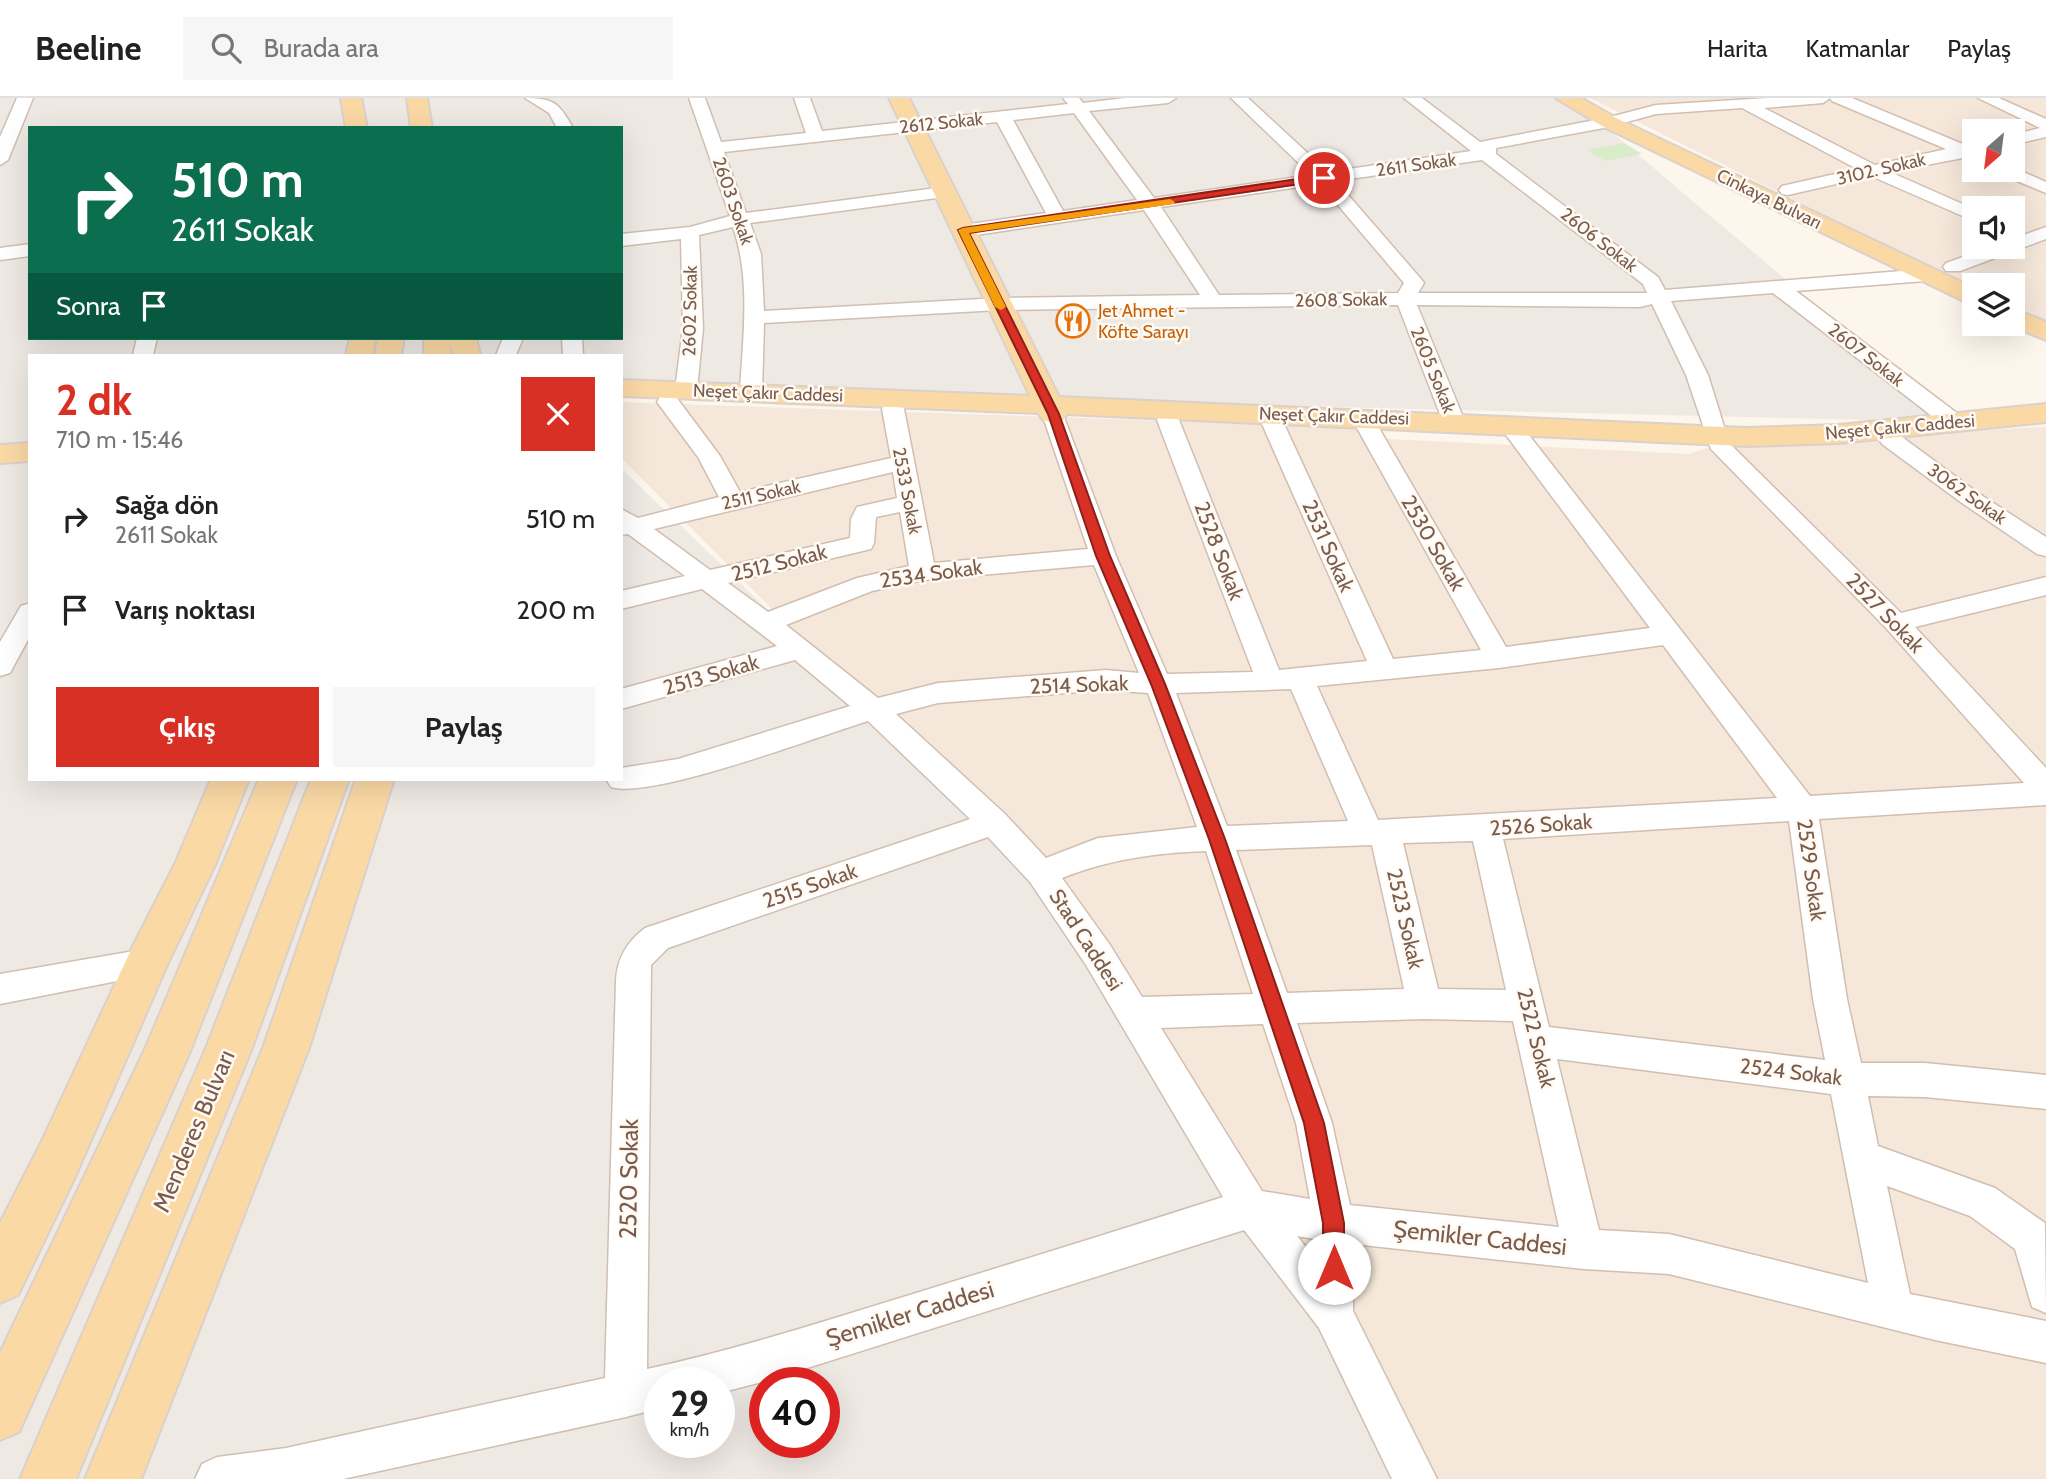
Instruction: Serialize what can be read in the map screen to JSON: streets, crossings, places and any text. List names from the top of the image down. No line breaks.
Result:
{"streets":{"main road":["Cinkaya Bulvarı","Neşet Çakır Caddesi","Menderes Bulvarı"],"street":["2612 Sokak","2611 Sokak","3102. Sokak","2603 Sokak","2606 Sokak","2608 Sokak","2602 Sokak","2607 Sokak","2605 Sokak","2533 Sokak","3062 Sokak","2511 Sokak","2530 Sokak","2531 Sokak","2528 Sokak","2512 Sokak","2534 Sokak","2527 Sokak","2513 Sokak","2514 Sokak","2526 Sokak","2529 Sokak","2515 Sokak","2523 Sokak","Stad Caddesi","2522 Sokak","2524 Sokak","2520 Sokak","Şemikler Caddesi"]},"crossings":[["2612 Sokak","2603 Sokak"],["2611 Sokak","Cinkaya Bulvarı"],["2611 Sokak","2606 Sokak"],["2611 Sokak","2605 Sokak"],["3102. Sokak","Cinkaya Bulvarı"],["Cinkaya Bulvarı","2608 Sokak"],["2603 Sokak","2608 Sokak"],["2603 Sokak","Neşet Çakır Caddesi"],["2606 Sokak","2608 Sokak"],["2606 Sokak","Neşet Çakır Caddesi"],["2606 Sokak","2527 Sokak"],["2608 Sokak","2607 Sokak"],["2608 Sokak","2605 Sokak"],["2602 Sokak","Neşet Çakır Caddesi"],["2607 Sokak","Neşet Çakır Caddesi"],["2605 Sokak","Neşet Çakır Caddesi"],["Neşet Çakır Caddesi","2533 Sokak"],["Neşet Çakır Caddesi","3062 Sokak"],["Neşet Çakır Caddesi","2530 Sokak"],["Neşet Çakır Caddesi","2531 Sokak"],["Neşet Çakır Caddesi","2528 Sokak"],["Neşet Çakır Caddesi","2527 Sokak"],["Neşet Çakır Caddesi","2529 Sokak"],["2533 Sokak","2511 Sokak"],["2533 Sokak","2512 Sokak"],["2533 Sokak","2534 Sokak"],["2511 Sokak","Stad Caddesi"],["2530 Sokak","2514 Sokak"],["2531 Sokak","2514 Sokak"],["2528 Sokak","2514 Sokak"],["2512 Sokak","Stad Caddesi"],["2534 Sokak","Stad Caddesi"],["2513 Sokak","Stad Caddesi"],["2514 Sokak","2529 Sokak"],["2514 Sokak","2523 Sokak"],["2514 Sokak","Stad Caddesi"],["2526 Sokak","2529 Sokak"],["2526 Sokak","2523 Sokak"],["2526 Sokak","Stad Caddesi"],["2526 Sokak","2522 Sokak"],["2529 Sokak","2524 Sokak"],["2529 Sokak","Şemikler Caddesi"],["2515 Sokak","Stad Caddesi"],["2515 Sokak","2520 Sokak"],["Stad Caddesi","Şemikler Caddesi"],["2522 Sokak","2524 Sokak"],["2522 Sokak","Şemikler Caddesi"]],"places":{"restaurant":["Jet Ahmet - Köfte Sarayı"]},"north":"bottom left","page":{"header":"Beeline","search":"Burada ara","nav":["Harita","Katmanlar","Paylaş"],"turn":["510 m","2611 Sokak"],"then":"Sonra","heading":["2 dk","710 m · 15:46"],"list":[{"name":"Sağa dön","note":"2611 Sokak","value":"510 m"},{"name":"Varış noktası","value":"200 m"}],"buttons":["Çıkış","Paylaş"],"speed":"29 km/h","limit":"40"}}
